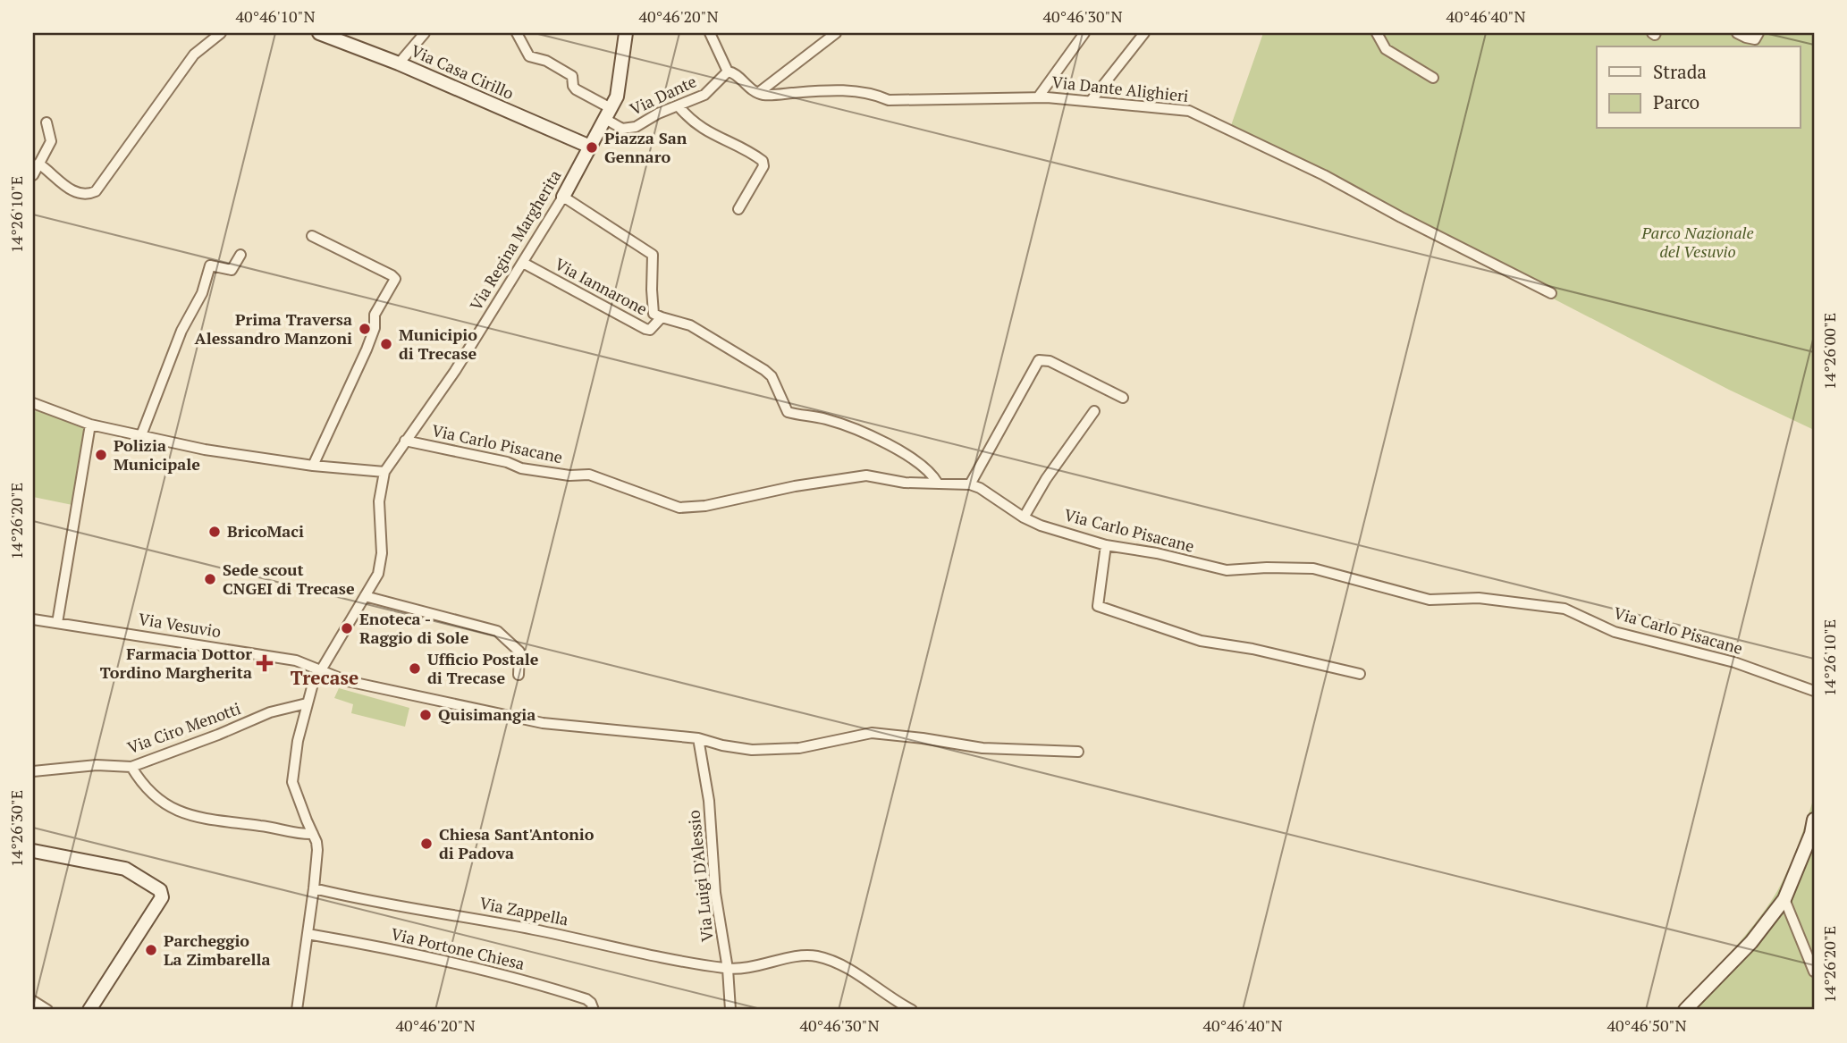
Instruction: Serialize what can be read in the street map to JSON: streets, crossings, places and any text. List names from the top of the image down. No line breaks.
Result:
{"streets":{"street":["Via Casa Cirillo","Via Dante Alighieri","Via Dante","Via Regina Margherita","Via Iannarone","Via Carlo Pisacane","Via Vesuvio","Via Ciro Menotti","Via Luigi D'Alessio","Via Zappella","Via Portone Chiesa"]},"crossings":[["Via Casa Cirillo","Via Regina Margherita"],["Via Dante","Via Regina Margherita"],["Via Regina Margherita","Via Iannarone"],["Via Regina Margherita","Via Carlo Pisacane"],["Via Regina Margherita","Via Vesuvio"],["Via Regina Margherita","Via Ciro Menotti"],["Via Regina Margherita","Via Zappella"],["Via Regina Margherita","Via Portone Chiesa"],["Via Iannarone","Via Carlo Pisacane"],["Via Vesuvio","Via Luigi D'Alessio"],["Via Luigi D'Alessio","Via Zappella"]],"districts":["Trecase"],"parks":["Parco Nazionale del Vesuvio"],"places":{"other":["Piazza San Gennaro","Prima Traversa Alessandro Manzoni","Municipio di Trecase","Polizia Municipale","BricoMaci","Sede scout CNGEI di Trecase","Enoteca - Raggio di Sole","Ufficio Postale di Trecase","Quisimangia","Chiesa Sant'Antonio di Padova","Parcheggio La Zimbarella"],"health":["Farmacia Dottor Tordino Margherita"]},"legend":["Strada","Parco"],"coordinates":["40°46'10\"N","40°46'20\"N","40°46'30\"N","40°46'40\"N","14°26'10\"E","14°26'00\"E","14°26'20\"E","14°26'30\"E","40°46'50\"N"]}
